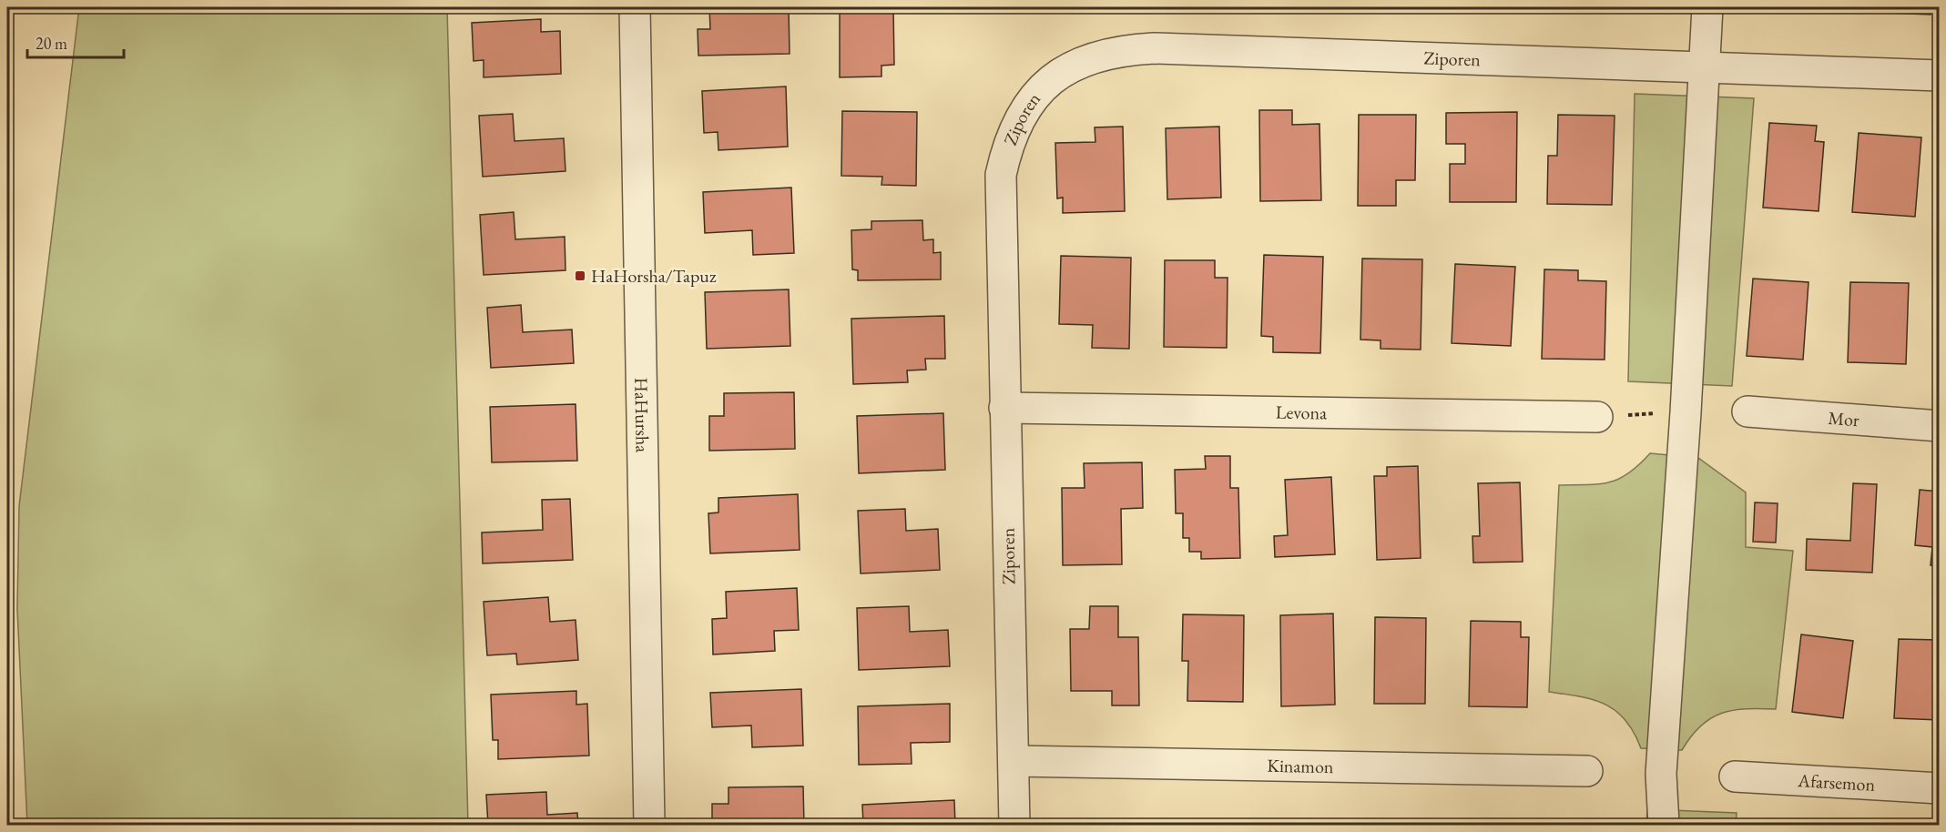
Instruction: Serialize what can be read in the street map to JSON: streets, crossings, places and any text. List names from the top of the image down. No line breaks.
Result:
{"streets":{"street":["Ziporen","Levona","HaHursha","Mor","Kinamon","Afarsemon"]},"crossings":[["Ziporen","Levona"],["Ziporen","Kinamon"]],"places":{"transit":["HaHorsha/Tapuz"]},"scale_bar":"20 m"}
